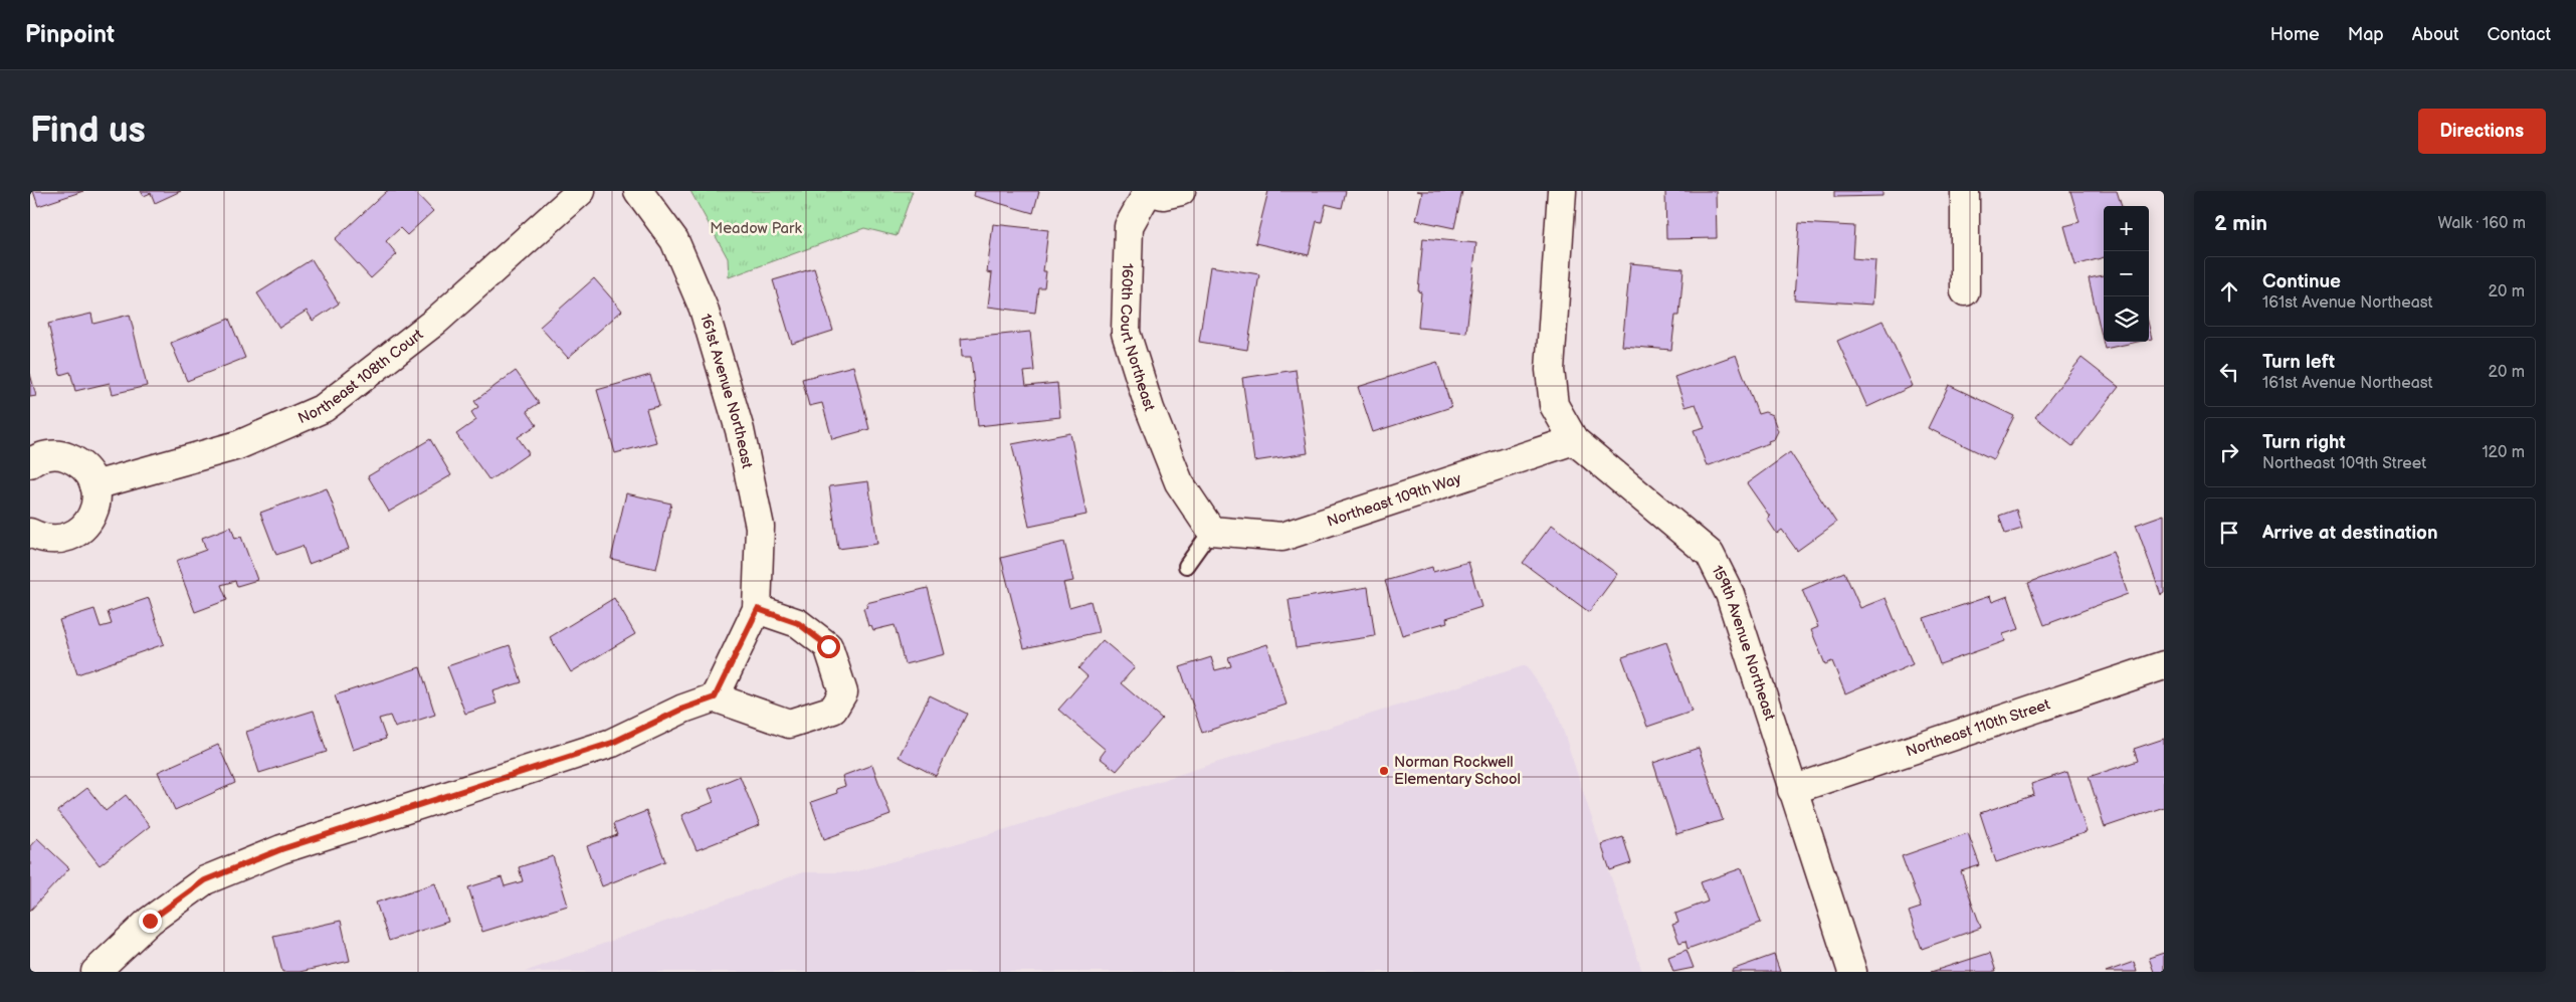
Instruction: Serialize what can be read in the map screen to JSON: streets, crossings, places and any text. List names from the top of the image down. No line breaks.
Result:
{"streets":{"street":["160th Court Northeast","Northeast 108th Court","161st Avenue Northeast","Northeast 109th Way","159th Avenue Northeast","Northeast 110th Street"]},"crossings":[["160th Court Northeast","Northeast 109th Way"],["Northeast 109th Way","159th Avenue Northeast"],["159th Avenue Northeast","Northeast 110th Street"]],"parks":["Meadow Park"],"places":["Norman Rockwell Elementary School"],"page":{"header":"Pinpoint","nav":["Home","Map","About","Contact"],"buttons":"Directions","title":"Find us","heading":["2 min","Walk · 160 m"],"map_buttons":["+","−"],"list":[["Continue","161st Avenue Northeast","20 m"],["Turn left","161st Avenue Northeast","20 m"],["Turn right","Northeast 109th Street","120 m"],"Arrive at destination"]}}
